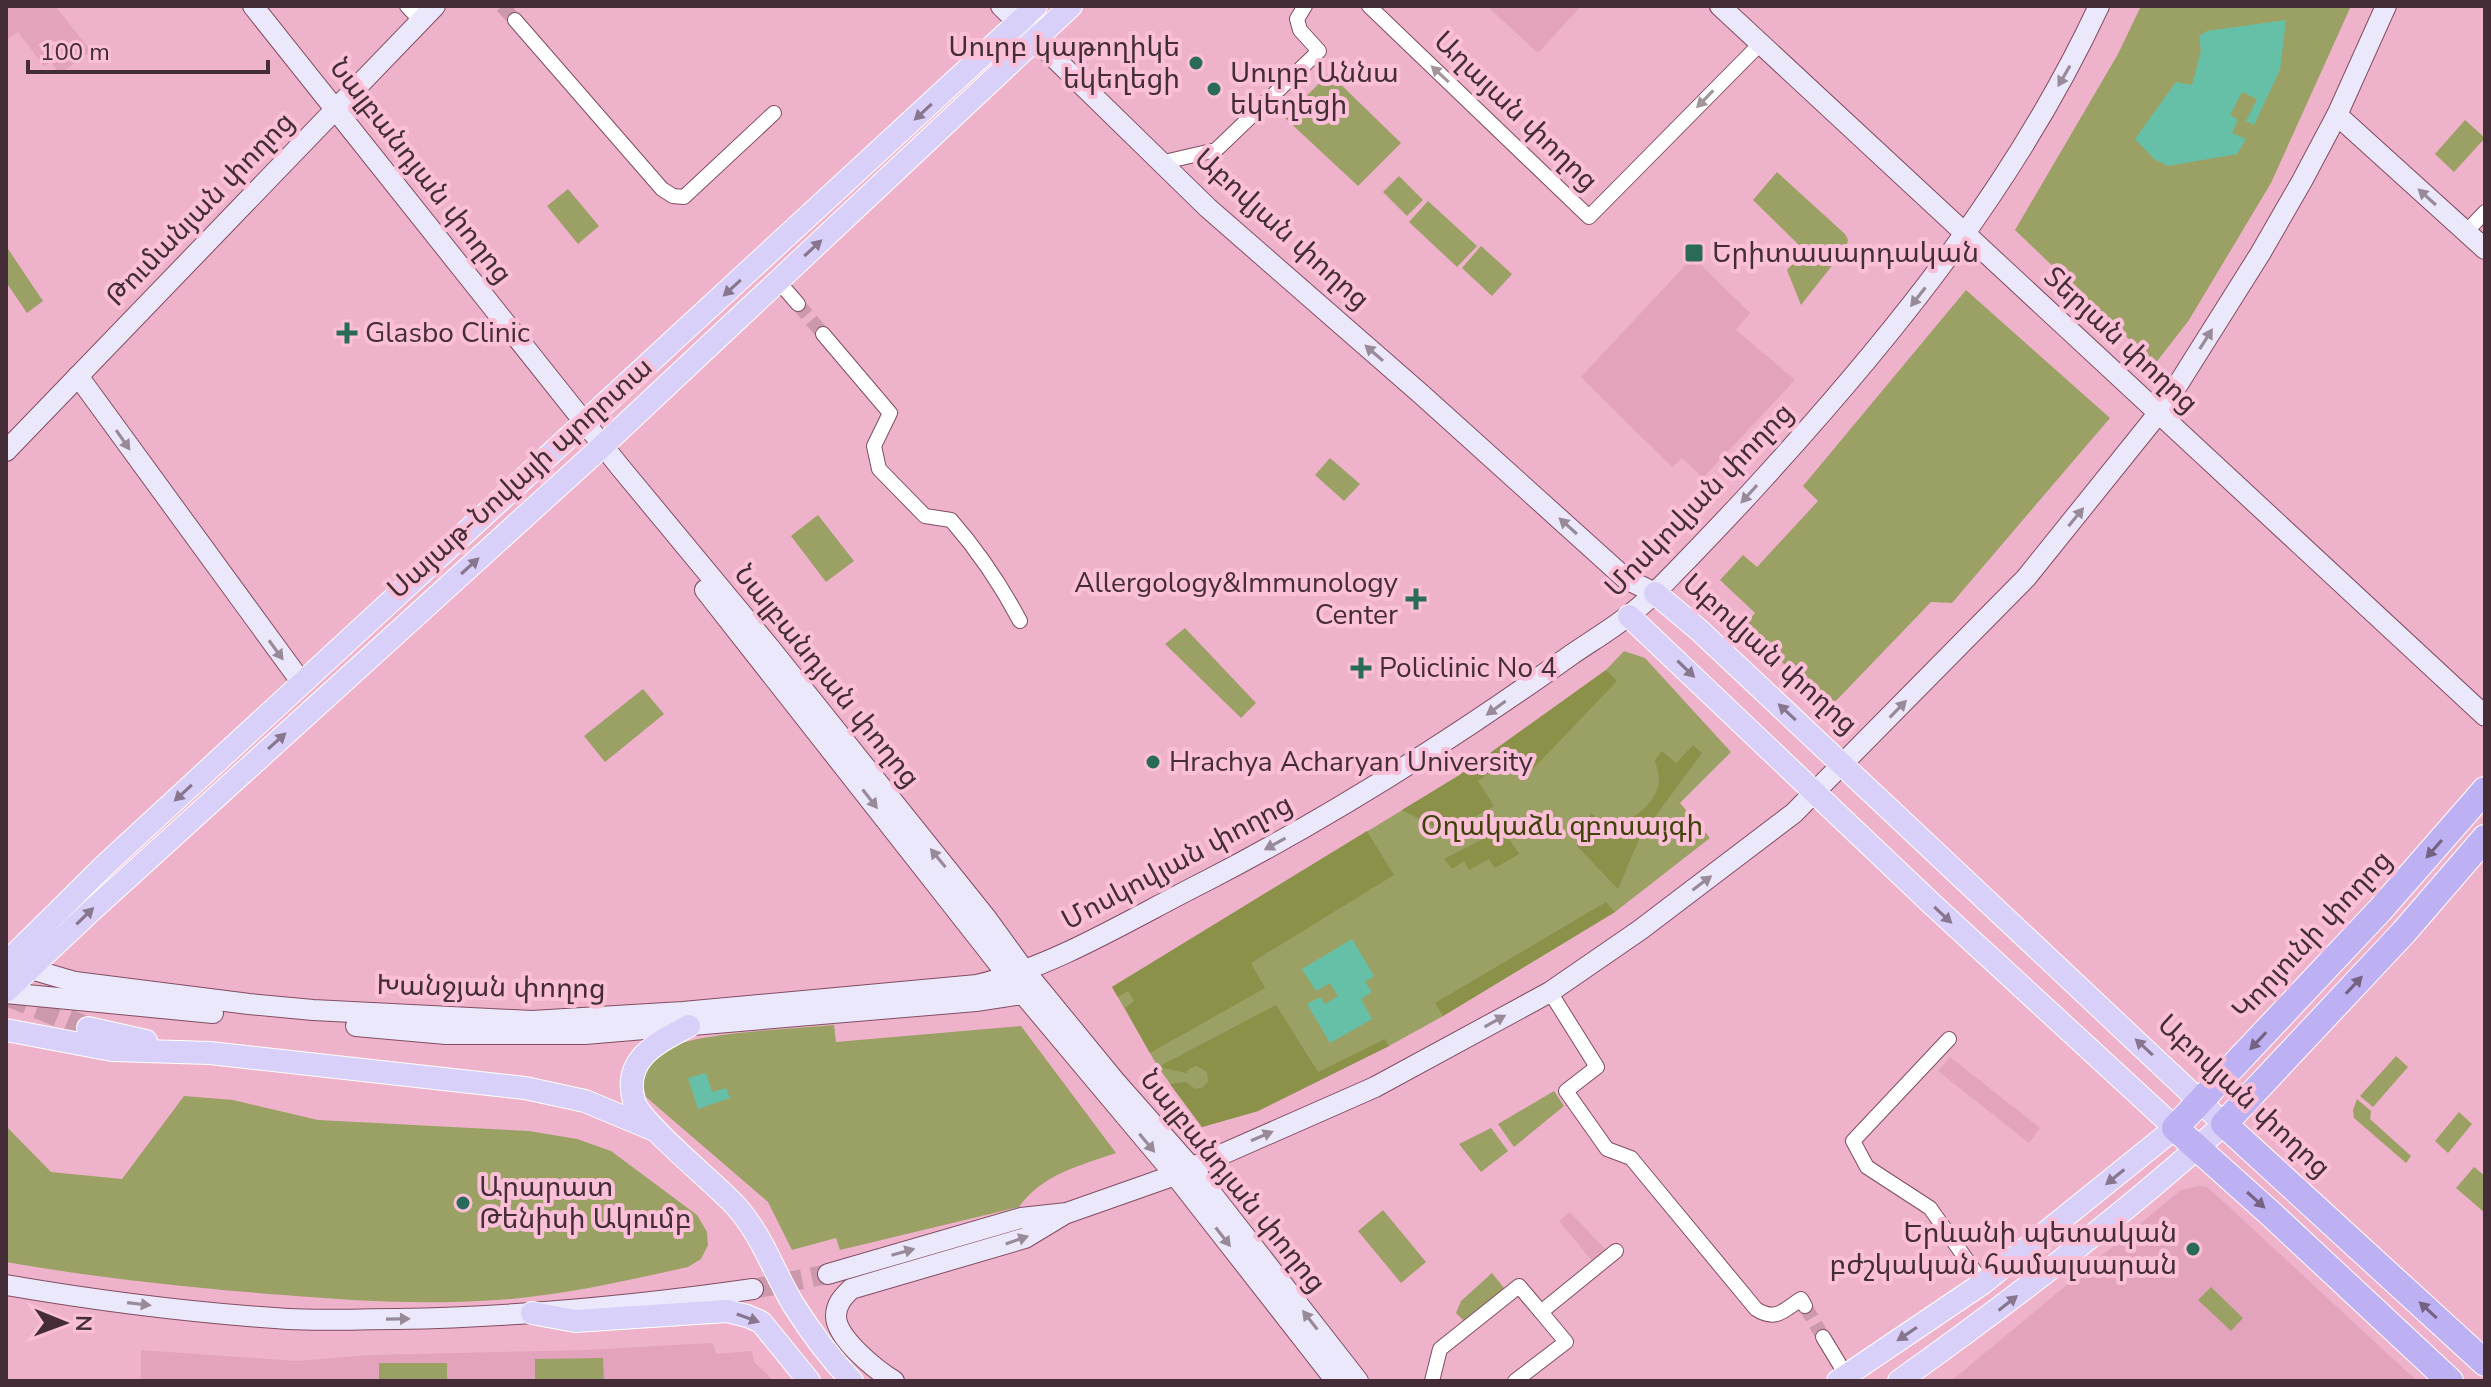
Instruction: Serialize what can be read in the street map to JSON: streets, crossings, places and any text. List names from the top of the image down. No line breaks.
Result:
{"streets":{"highway":["Աբովյան փողոց","Կորյունի փողոց"],"main road":["Նալբանդյան փողոց","Թումանյան փողոց","Տերյան փողոց","Սայաթ-Նովայի պողոտա","Մոսկովյան փողոց","Խանջյան փողոց"],"street":["Աղայան փողոց"]},"crossings":[["Աղայան փողոց","Տերյան փողոց"],["Նալբանդյան փողոց","Թումանյան փողոց"],["Նալբանդյան փողոց","Սայաթ-Նովայի պողոտա"],["Նալբանդյան փողոց","Մոսկովյան փողոց"],["Նալբանդյան փողոց","Խանջյան փողոց"],["Աբովյան փողոց","Սայաթ-Նովայի պողոտա"],["Աբովյան փողոց","Մոսկովյան փողոց"],["Աբովյան փողոց","Կորյունի փողոց"],["Տերյան փողոց","Մոսկովյան փողոց"],["Սայաթ-Նովայի պողոտա","Խանջյան փողոց"],["Մոսկովյան փողոց","Խանջյան փողոց"]],"one_way":["Մոսկովյան փողոց"],"parks":["Օղակաձև զբոսայգի"],"places":{"other":["Սուրբ կաթողիկե եկեղեցի","Սուրբ Աննա եկեղեցի","Hrachya Acharyan University","Արարատ Թենիսի Ակումբ","Երևանի պետական բժշկական համալսարան"],"transit":["Երիտասարդական"],"health":["Glasbo Clinic","Allergology&Immunology Center","Policlinic No 4"]},"scale_bar":"100 m","north":"right"}
